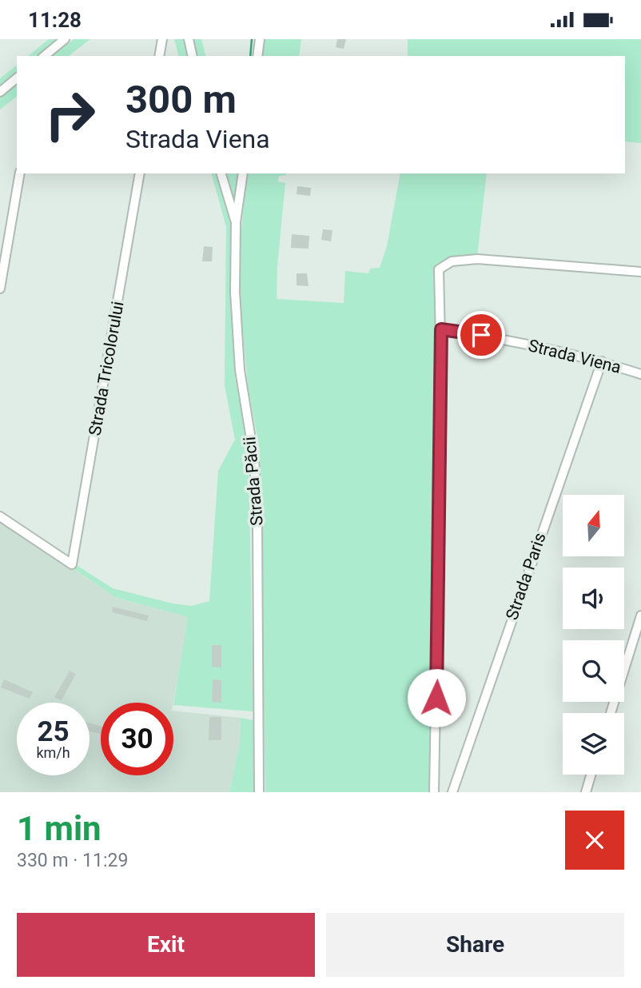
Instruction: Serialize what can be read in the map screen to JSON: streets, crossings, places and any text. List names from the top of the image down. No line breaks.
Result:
{"streets":{"street":["Strada Viena","Strada Tricolorului","Strada Păcii","Strada Paris"]},"crossings":[["Strada Viena","Strada Paris"]],"north":"top","page":{"status":"11:28","turn":["300 m","Strada Viena"],"speed":"25 km/h","limit":"30","heading":["1 min","330 m · 11:29"],"buttons":["Exit","Share"]}}
